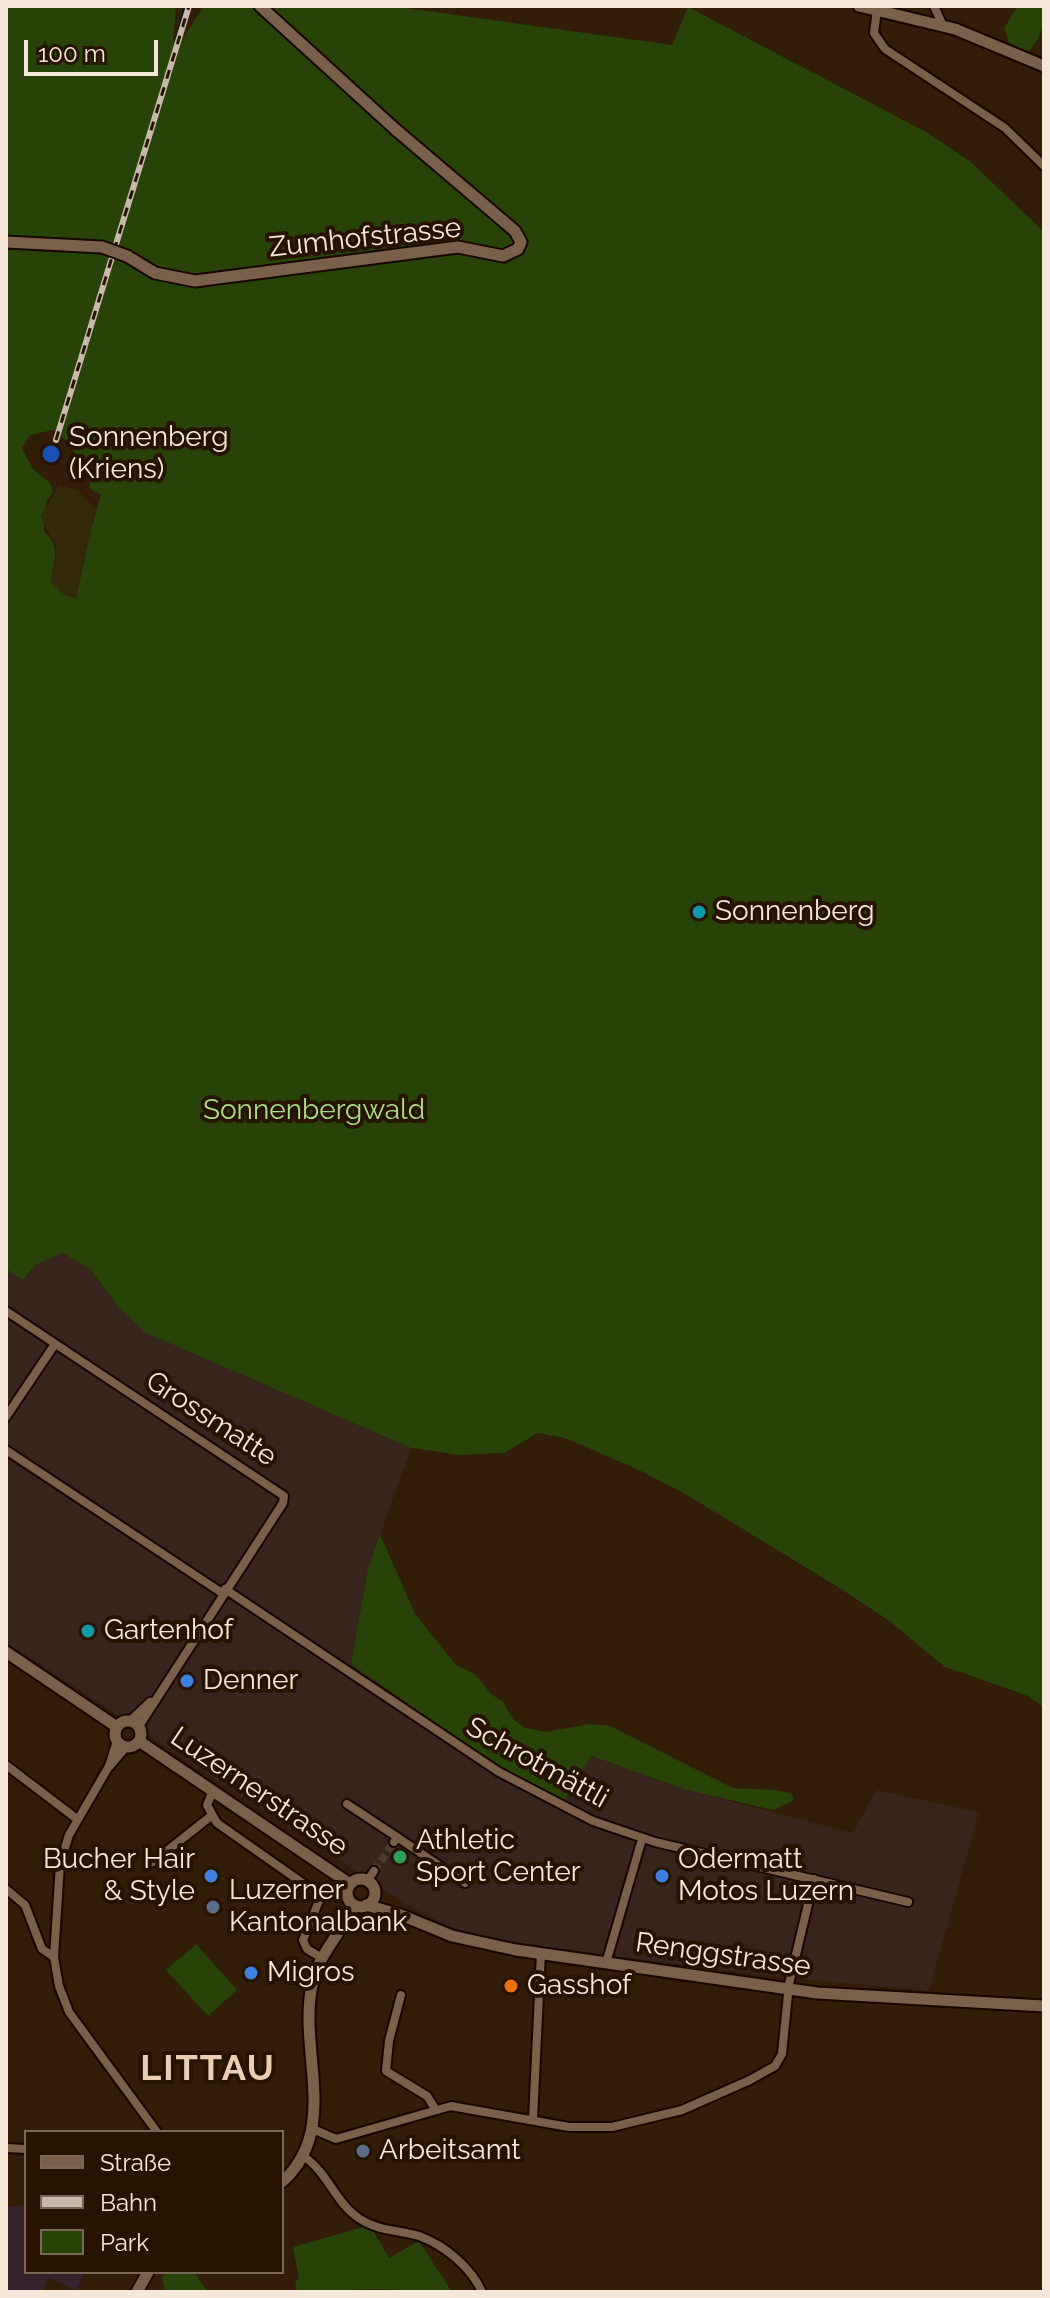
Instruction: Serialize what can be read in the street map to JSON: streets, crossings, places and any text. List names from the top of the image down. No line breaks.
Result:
{"streets":{"street":["Zumhofstrasse","Grossmatte","Schrotmättli","Luzernerstrasse","Renggstrasse"]},"crossings":[["Grossmatte","Schrotmättli"],["Luzernerstrasse","Renggstrasse"]],"districts":["LITTAU"],"parks":["Sonnenbergwald"],"places":["Sonnenberg (Kriens)","Sonnenberg","Gartenhof","Denner","Athletic Sport Center","Bucher Hair & Style","Odermatt Motos Luzern","Luzerner Kantonalbank","Migros","Gasshof","Arbeitsamt"],"legend":["Straße","Bahn","Park"],"scale_bar":"100 m"}
